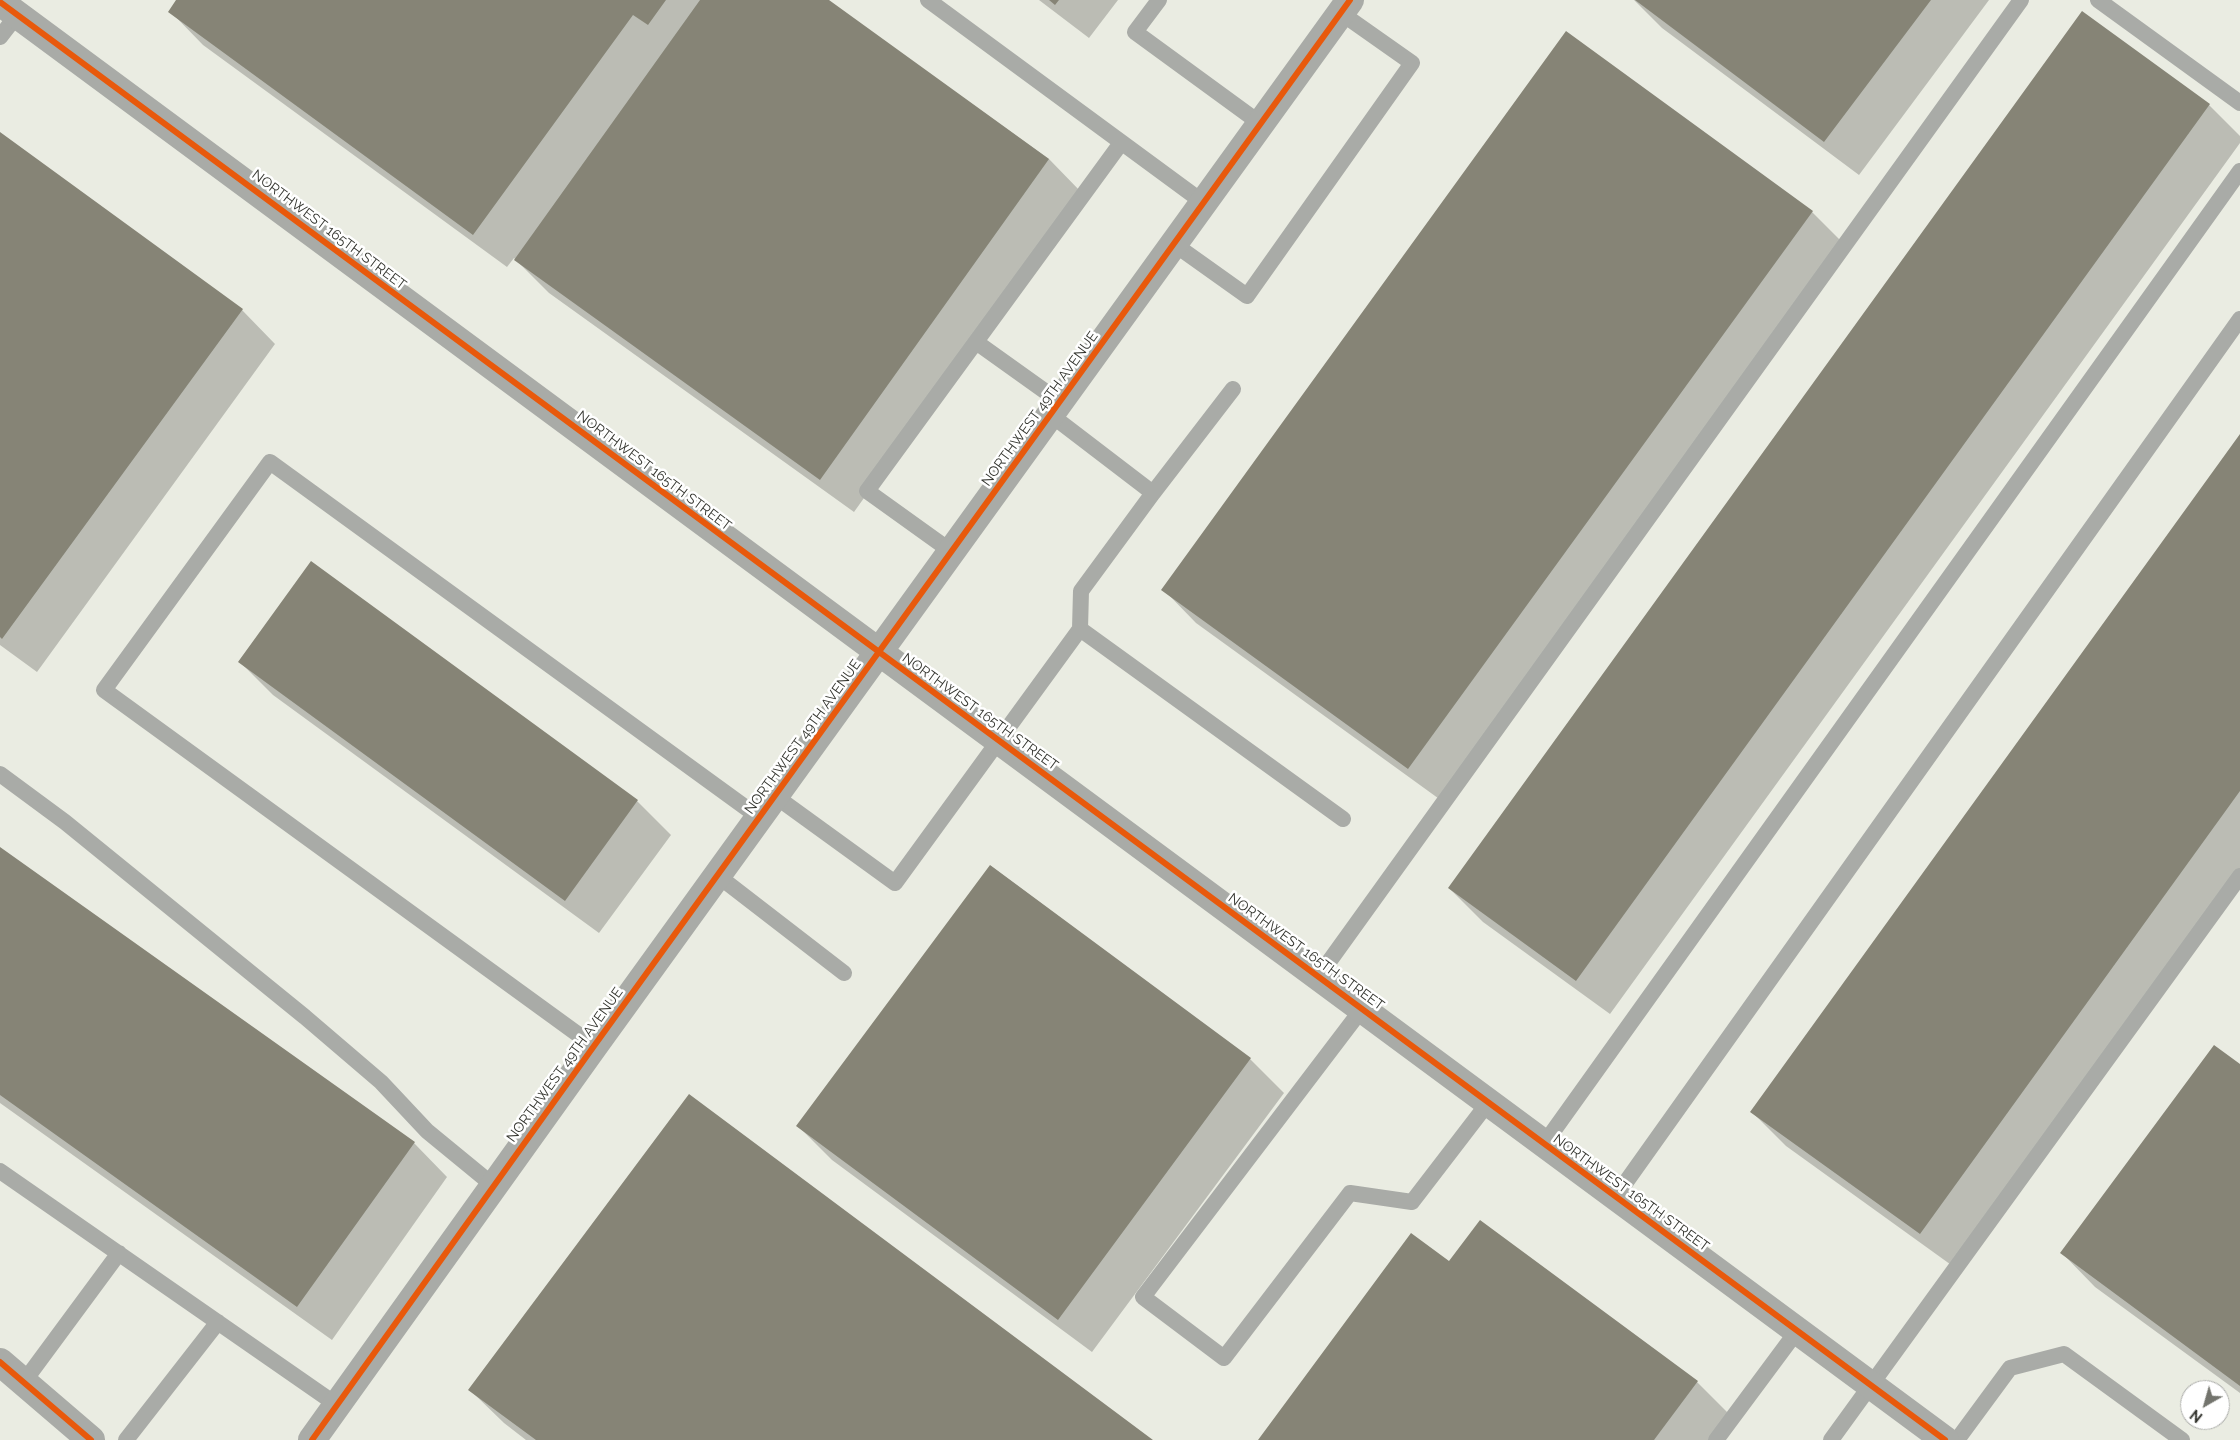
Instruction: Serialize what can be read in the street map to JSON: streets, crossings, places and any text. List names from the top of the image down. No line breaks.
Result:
{"streets":{"street":["NORTHWEST 165TH STREET","NORTHWEST 49TH AVENUE"]},"crossings":[["NORTHWEST 165TH STREET","NORTHWEST 49TH AVENUE"]],"north":"bottom left"}
